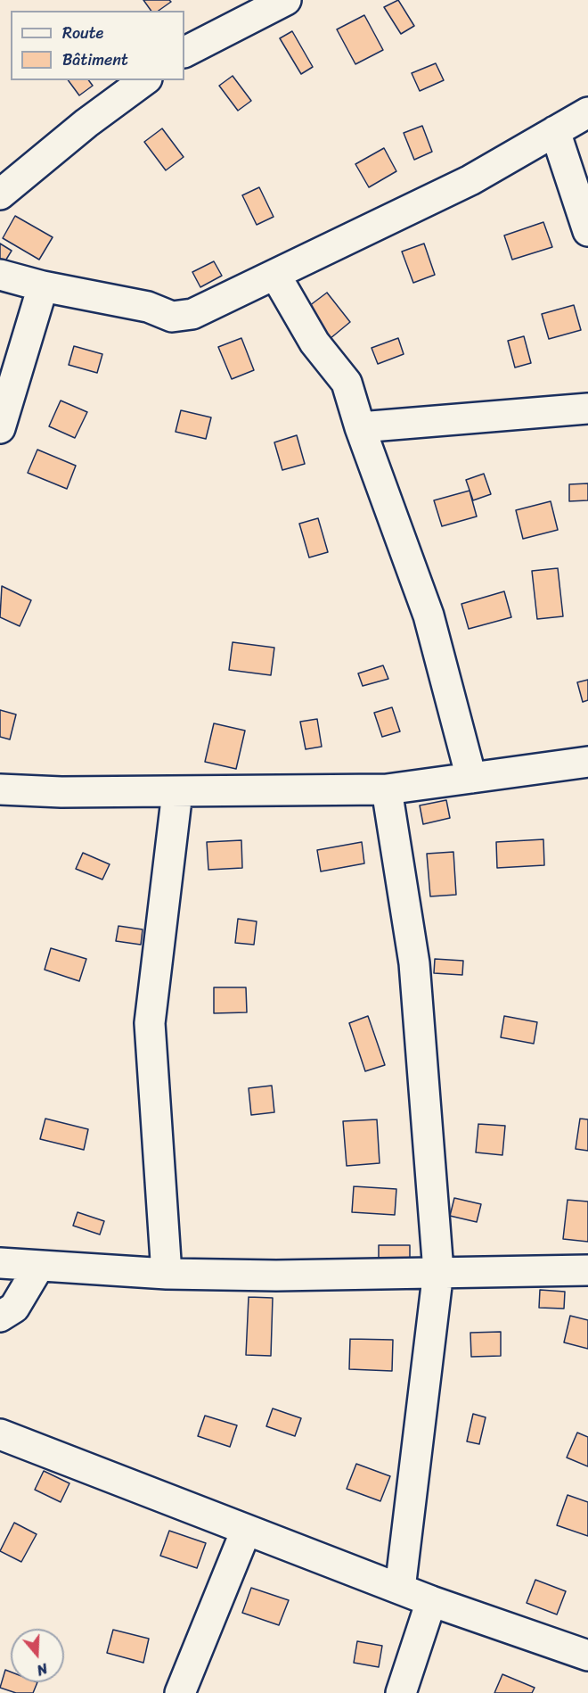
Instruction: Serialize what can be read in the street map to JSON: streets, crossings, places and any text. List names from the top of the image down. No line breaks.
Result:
{"legend":["Route","Bâtiment"],"north":"bottom"}
